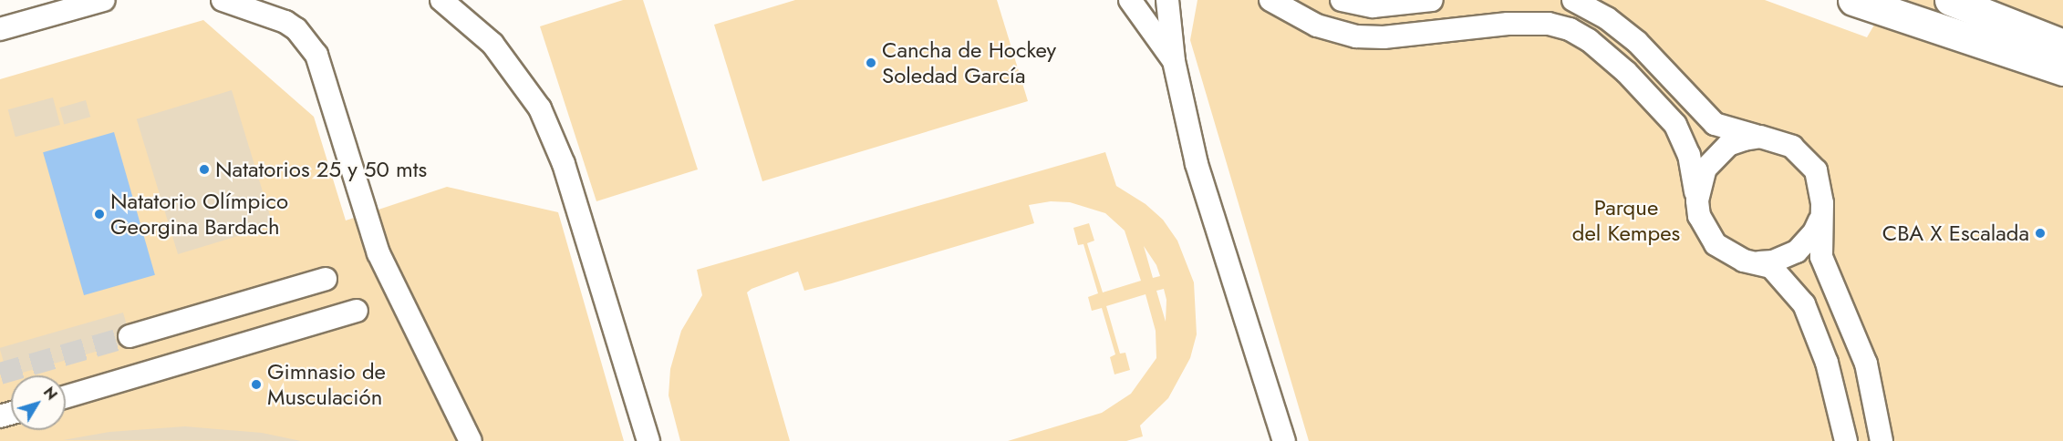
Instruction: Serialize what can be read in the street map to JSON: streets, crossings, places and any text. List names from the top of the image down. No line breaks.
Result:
{"parks":["Parque del Kempes"],"places":["Cancha de Hockey Soledad García","Natatorios 25 y 50 mts","Natatorio Olímpico Georgina Bardach","CBA X Escalada","Gimnasio de Musculación"],"north":"top right"}
